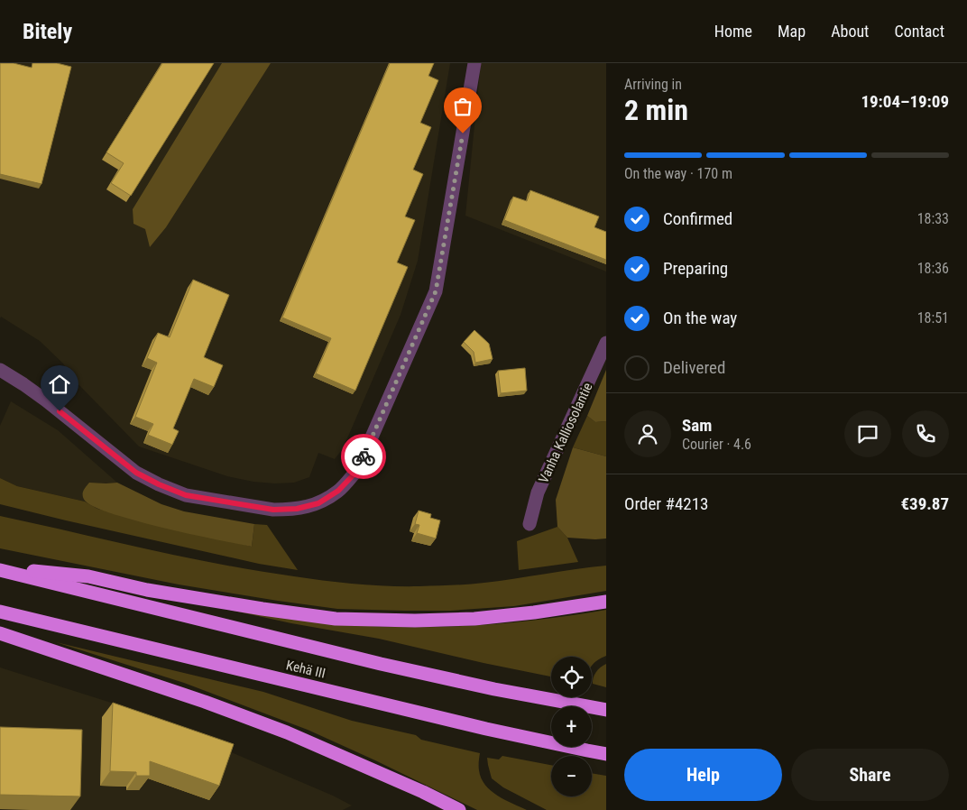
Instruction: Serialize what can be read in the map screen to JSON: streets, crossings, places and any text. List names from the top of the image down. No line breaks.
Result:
{"streets":{"highway":["Kehä III"],"street":["Vanha Kalliosolantie"]},"page":{"header":"Bitely","nav":["Home","Map","About","Contact"],"heading":["2 min","Arriving in","19:04–19:09"],"panel":["Sam","Courier · 4.6","Order #4213","€39.87"],"bar":"On the way · 170 m","list":[["Confirmed","18:33"],["Preparing","18:36"],["On the way","18:51"],"Delivered"],"map_buttons":["+","−"],"buttons":["Help","Share"]}}
